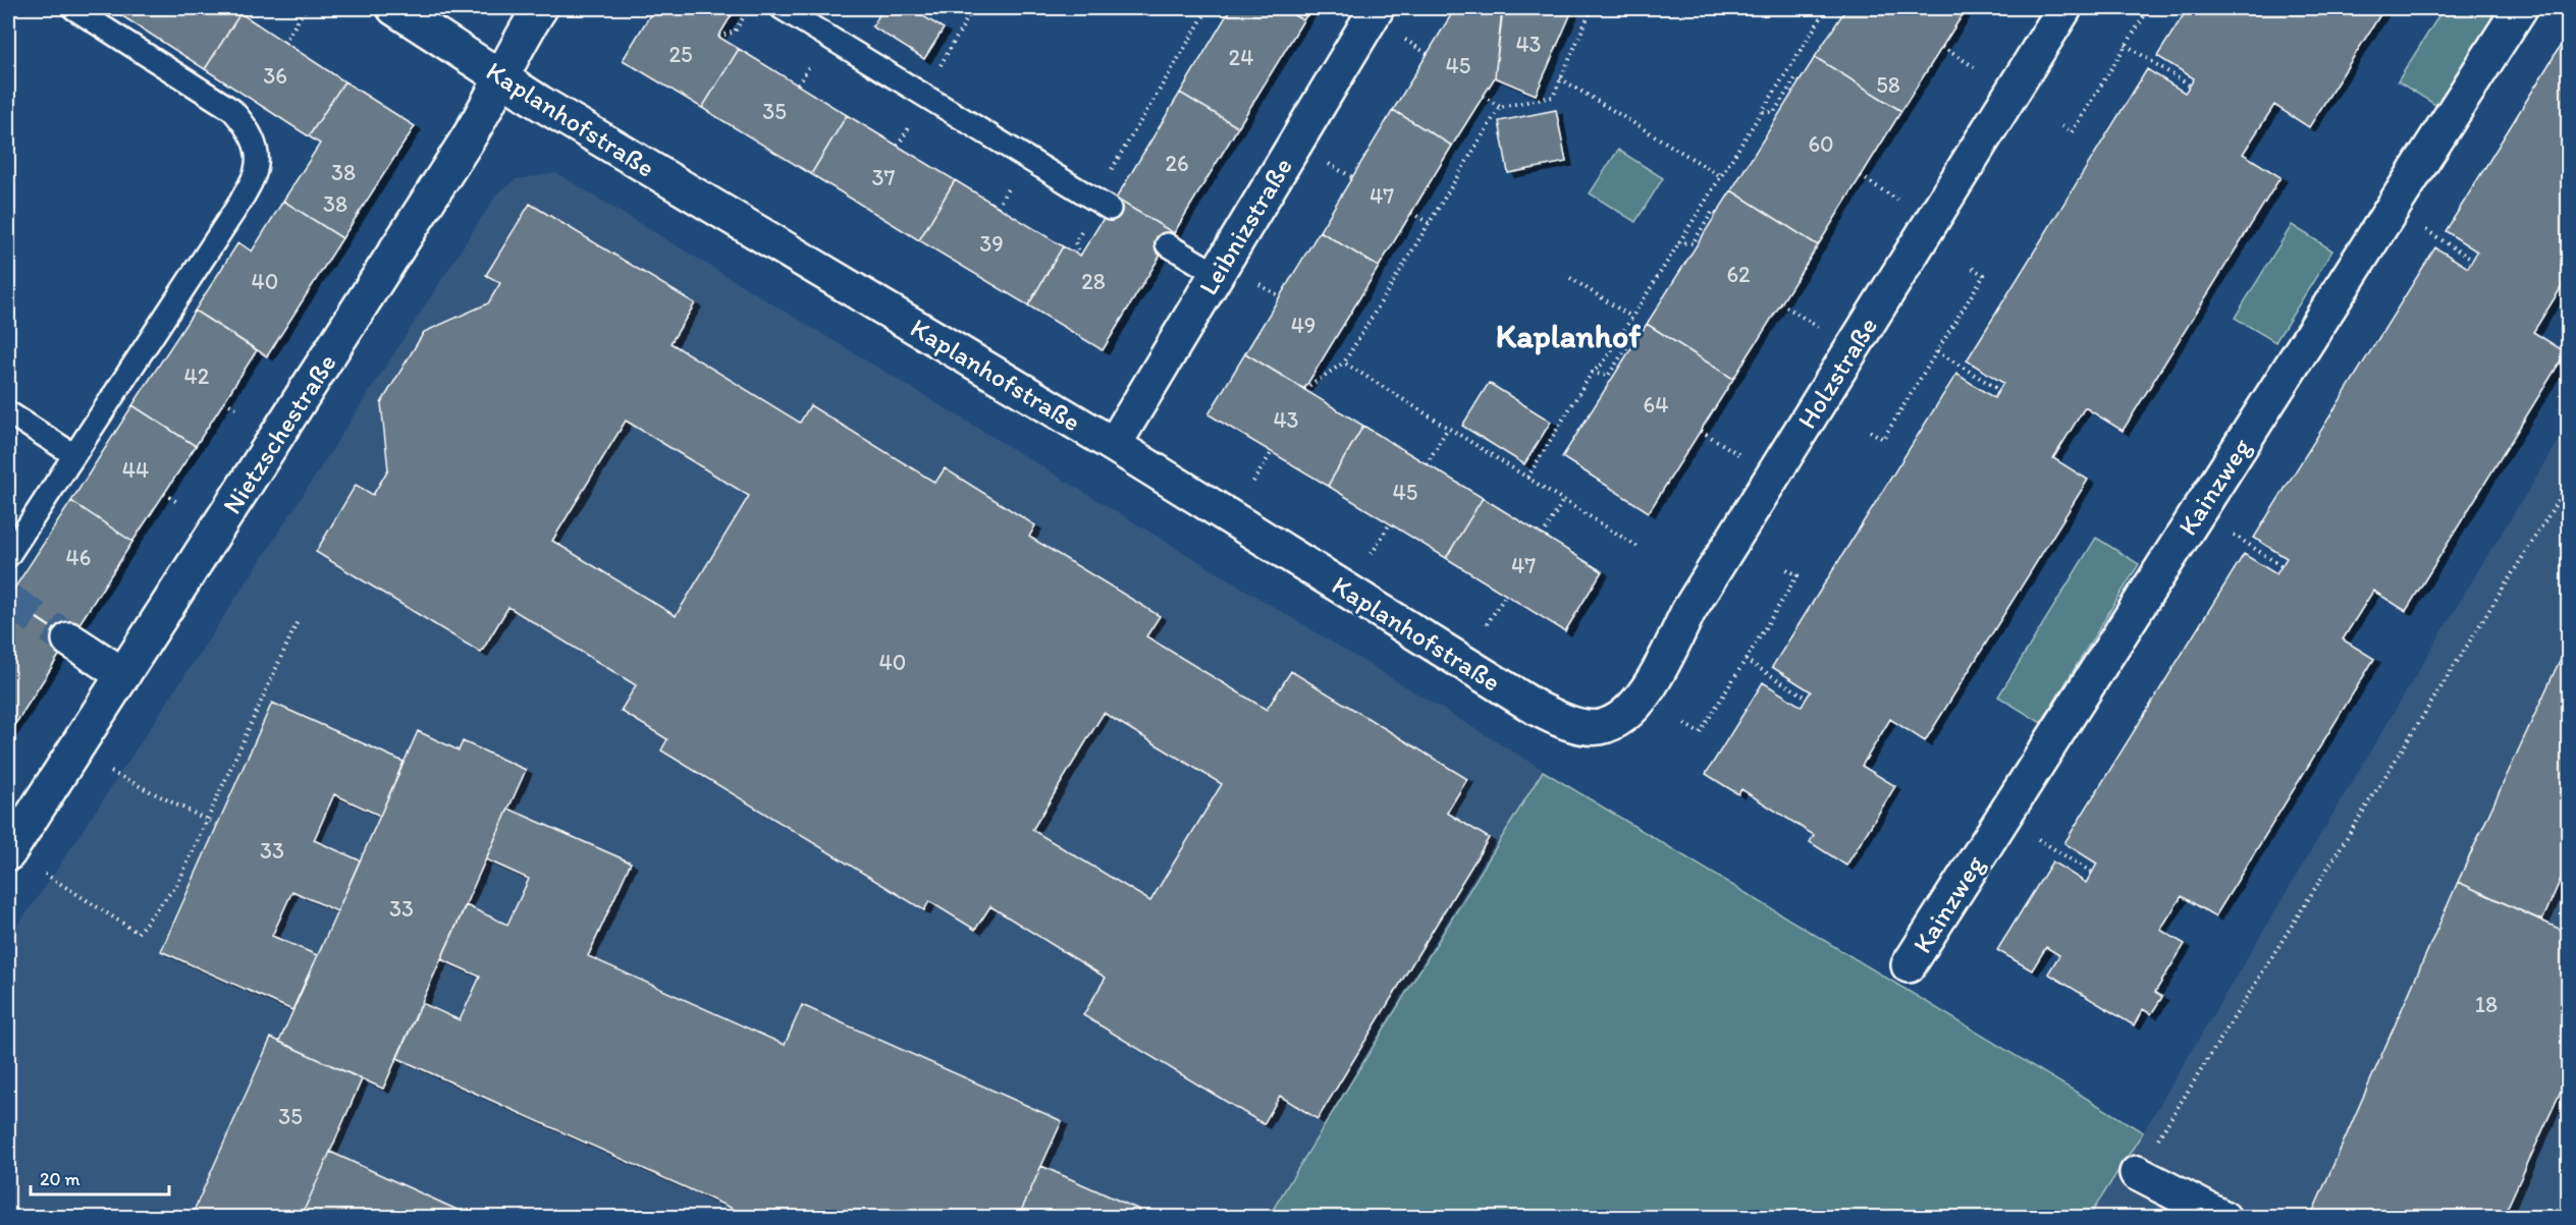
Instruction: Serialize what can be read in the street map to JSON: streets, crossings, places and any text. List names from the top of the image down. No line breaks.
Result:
{"streets":{"street":["Kaplanhofstraße","Leibnizstraße","Holzstraße","Nietzschestraße","Kainzweg"]},"crossings":[["Kaplanhofstraße","Leibnizstraße"],["Kaplanhofstraße","Holzstraße"],["Kaplanhofstraße","Nietzschestraße"]],"districts":["Kaplanhof"],"house_numbers":["43","25","24","45","36","58","35","60","26","38","37","47","38","39","62","40","28","49","42","64","43","44","45","46","47","40","33","33","18","35"],"scale_bar":"20 m"}
